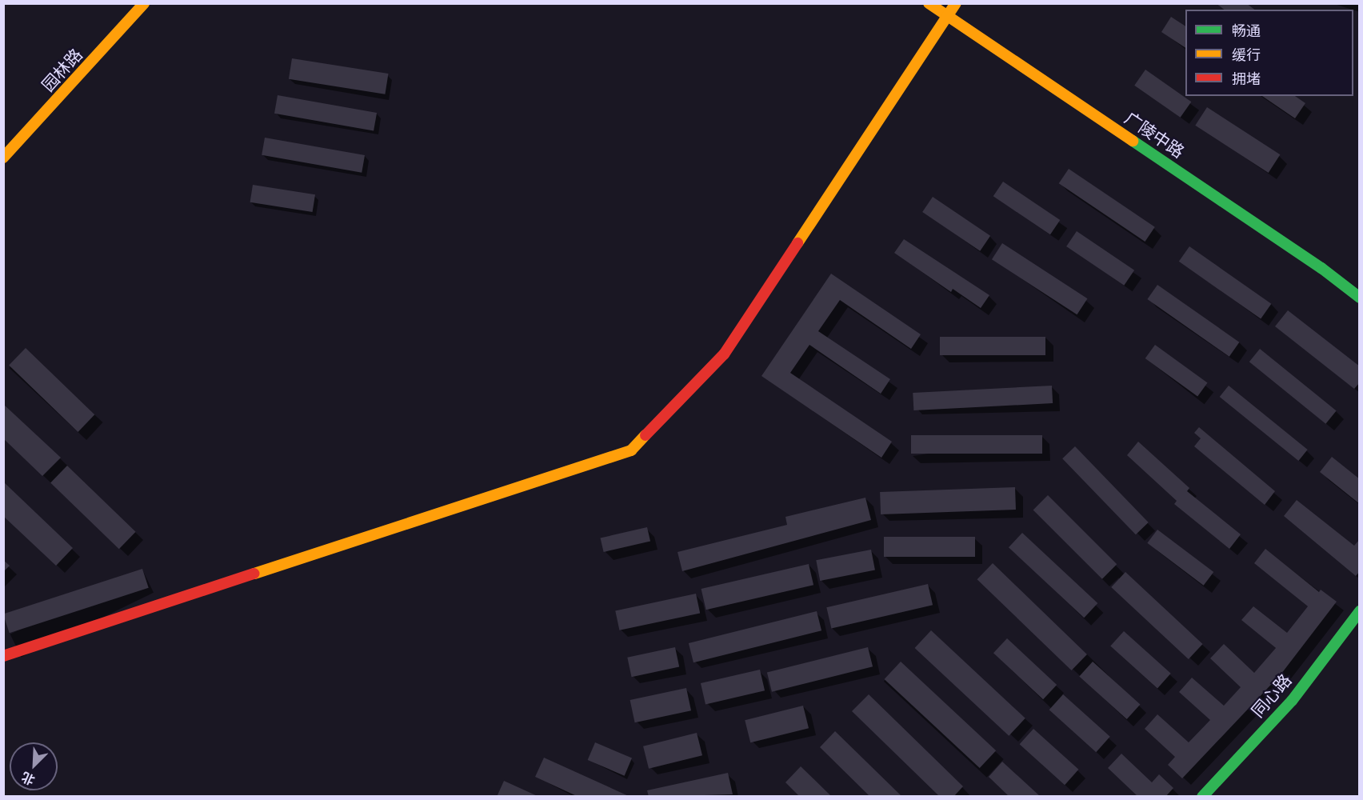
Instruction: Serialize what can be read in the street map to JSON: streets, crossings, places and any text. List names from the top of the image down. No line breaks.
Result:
{"streets":{"street":["园林路","广陵中路","同心路"]},"legend":["畅通","缓行","拥堵"],"north":"bottom left"}
